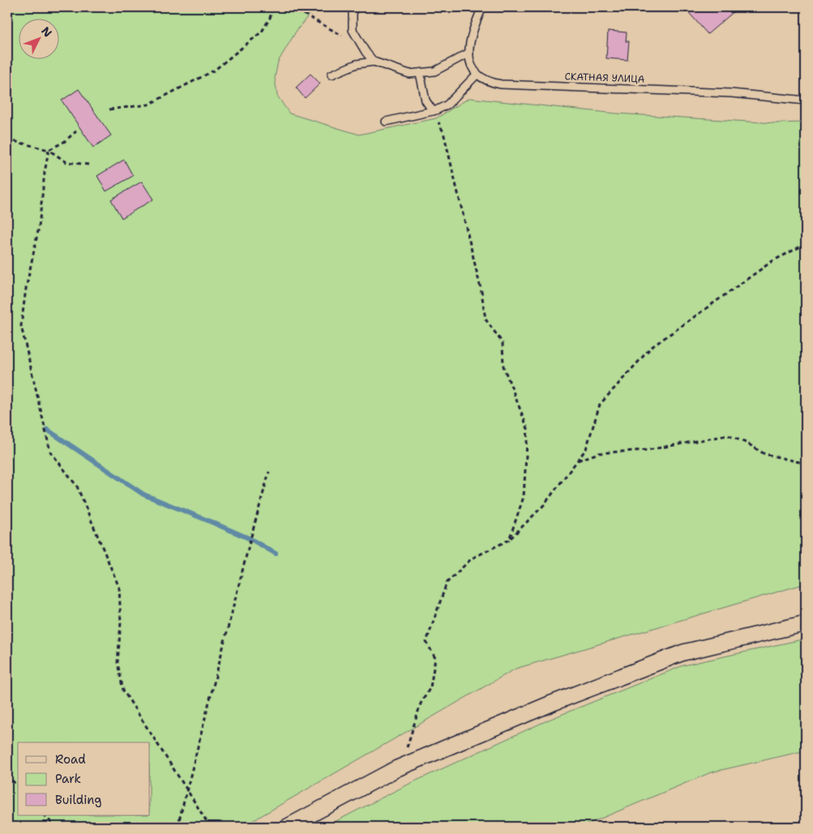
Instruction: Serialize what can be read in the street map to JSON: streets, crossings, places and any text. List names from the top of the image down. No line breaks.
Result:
{"streets":{"lane":["СКАТНАЯ УЛИЦА"]},"legend":["Road","Park","Building"],"north":"top right"}
